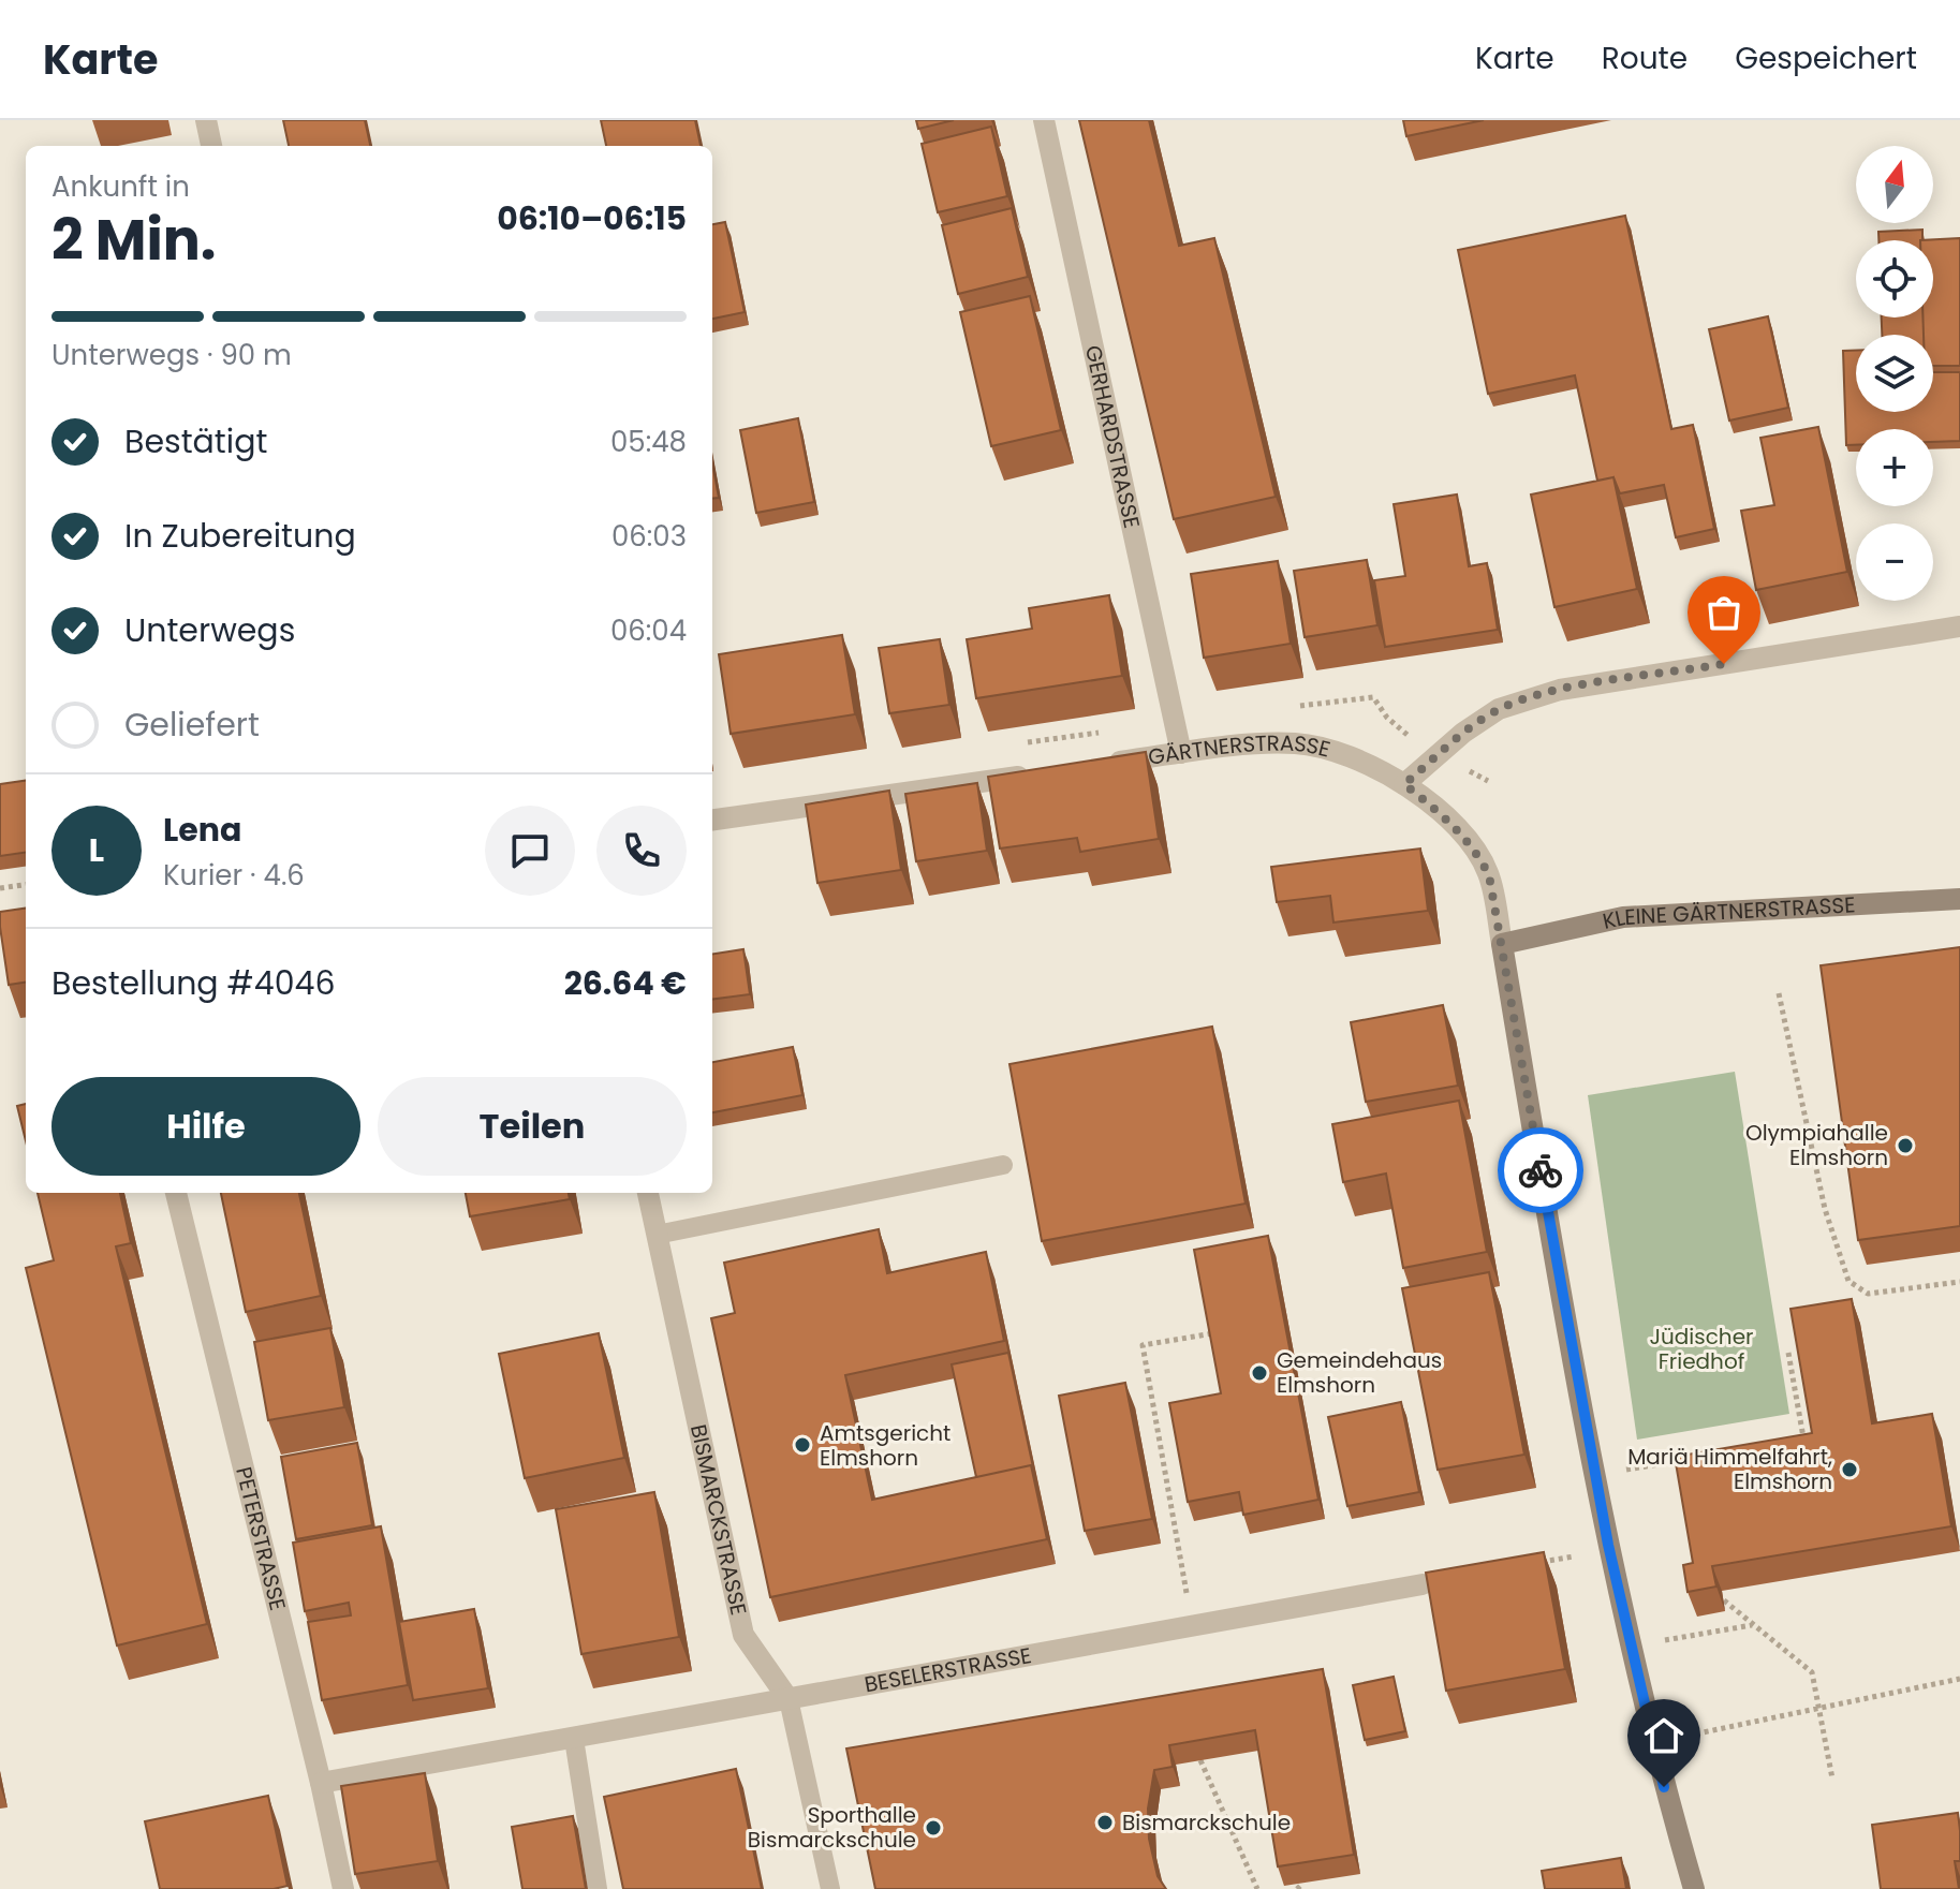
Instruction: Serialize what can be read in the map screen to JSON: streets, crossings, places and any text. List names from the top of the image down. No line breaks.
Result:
{"streets":{"main road":["KLEINE GÄRTNERSTRASSE"],"street":["GERHARDSTRASSE","GÄRTNERSTRASSE","BISMARCKSTRASSE","PETERSTRASSE","BESELERSTRASSE"]},"crossings":[["GERHARDSTRASSE","GÄRTNERSTRASSE"],["GÄRTNERSTRASSE","KLEINE GÄRTNERSTRASSE"],["BISMARCKSTRASSE","BESELERSTRASSE"],["PETERSTRASSE","BESELERSTRASSE"]],"parks":["Jüdischer Friedhof"],"places":["Olympiahalle Elmshorn","Gemeindehaus Elmshorn","Amtsgericht Elmshorn","Mariä Himmelfahrt, Elmshorn","Bismarckschule","Sporthalle Bismarckschule"],"north":"top","page":{"header":"Karte","nav":["Karte","Route","Gespeichert"],"map_buttons":["+","−"],"heading":["2 Min.","Ankunft in","06:10–06:15"],"panel":["Lena","Kurier · 4.6","Bestellung #4046","26.64 €"],"bar":"Unterwegs · 90 m","list":[["Bestätigt","05:48"],["In Zubereitung","06:03"],["Unterwegs","06:04"],"Geliefert"],"round":"L","buttons":["Hilfe","Teilen"]}}
